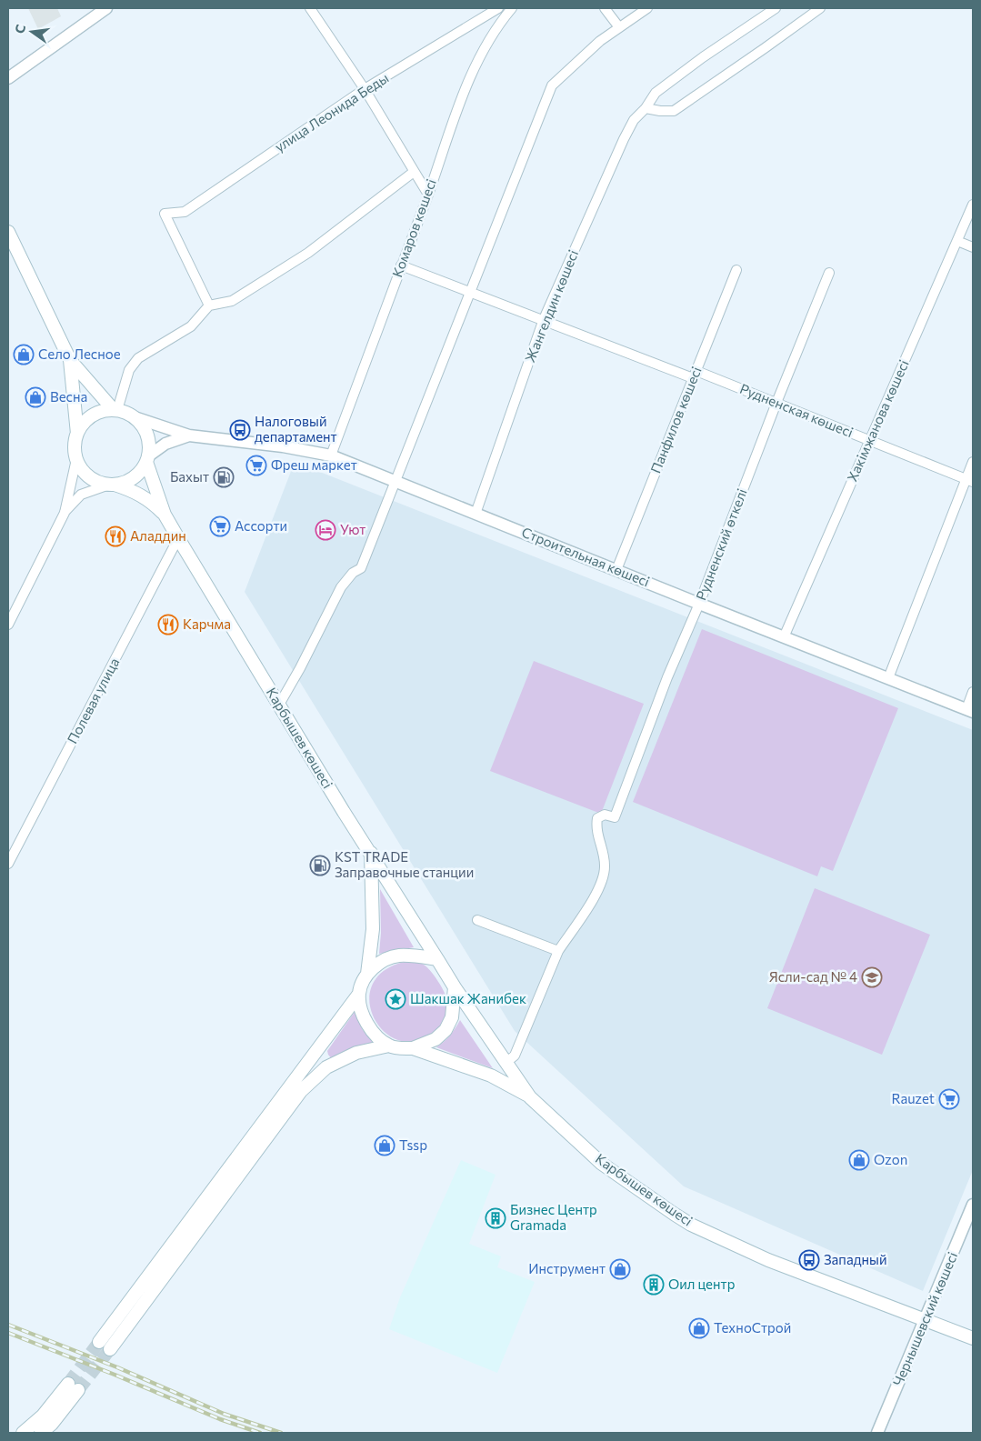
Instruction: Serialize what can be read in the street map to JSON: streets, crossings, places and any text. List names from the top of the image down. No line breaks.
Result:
{"streets":{"main road":["Карбышев көшесі"],"street":["улица Леонида Беды","Комаров көшесі","Жангелдин көшесі","Рудненская көшесі","Панфилов көшесі","Хакімжанова көшесі","Рудненский өткелі","Строительная көшесі","Полевая улица","Чернышевский көшесі"]},"crossings":[["Комаров көшесі","Рудненская көшесі"],["Комаров көшесі","Строительная көшесі"],["Жангелдин көшесі","Рудненская көшесі"],["Жангелдин көшесі","Строительная көшесі"],["Рудненская көшесі","Панфилов көшесі"],["Рудненская көшесі","Хакімжанова көшесі"],["Рудненская көшесі","Рудненский өткелі"],["Панфилов көшесі","Строительная көшесі"],["Хакімжанова көшесі","Строительная көшесі"],["Рудненский өткелі","Строительная көшесі"],["Полевая улица","Карбышев көшесі"],["Карбышев көшесі","Чернышевский көшесі"]],"places":{"shop":["Село Лесное","Весна","Tssp","Ozon","Инструмент","ТехноСтрой"],"bus stop":["Налоговый департамент","Западный"],"supermarket":["Фреш маркет","Ассорти","Rauzet"],"fuel station":["Бахыт","KST TRADE Заправочные станции"],"hotel":["Уют"],"restaurant":["Аладдин","Карчма"],"school or university":["Ясли-сад № 4"],"place":["Шакшак Жанибек"],"building":["Бизнес Центр Gramada","Оил центр"]},"north":"left"}
